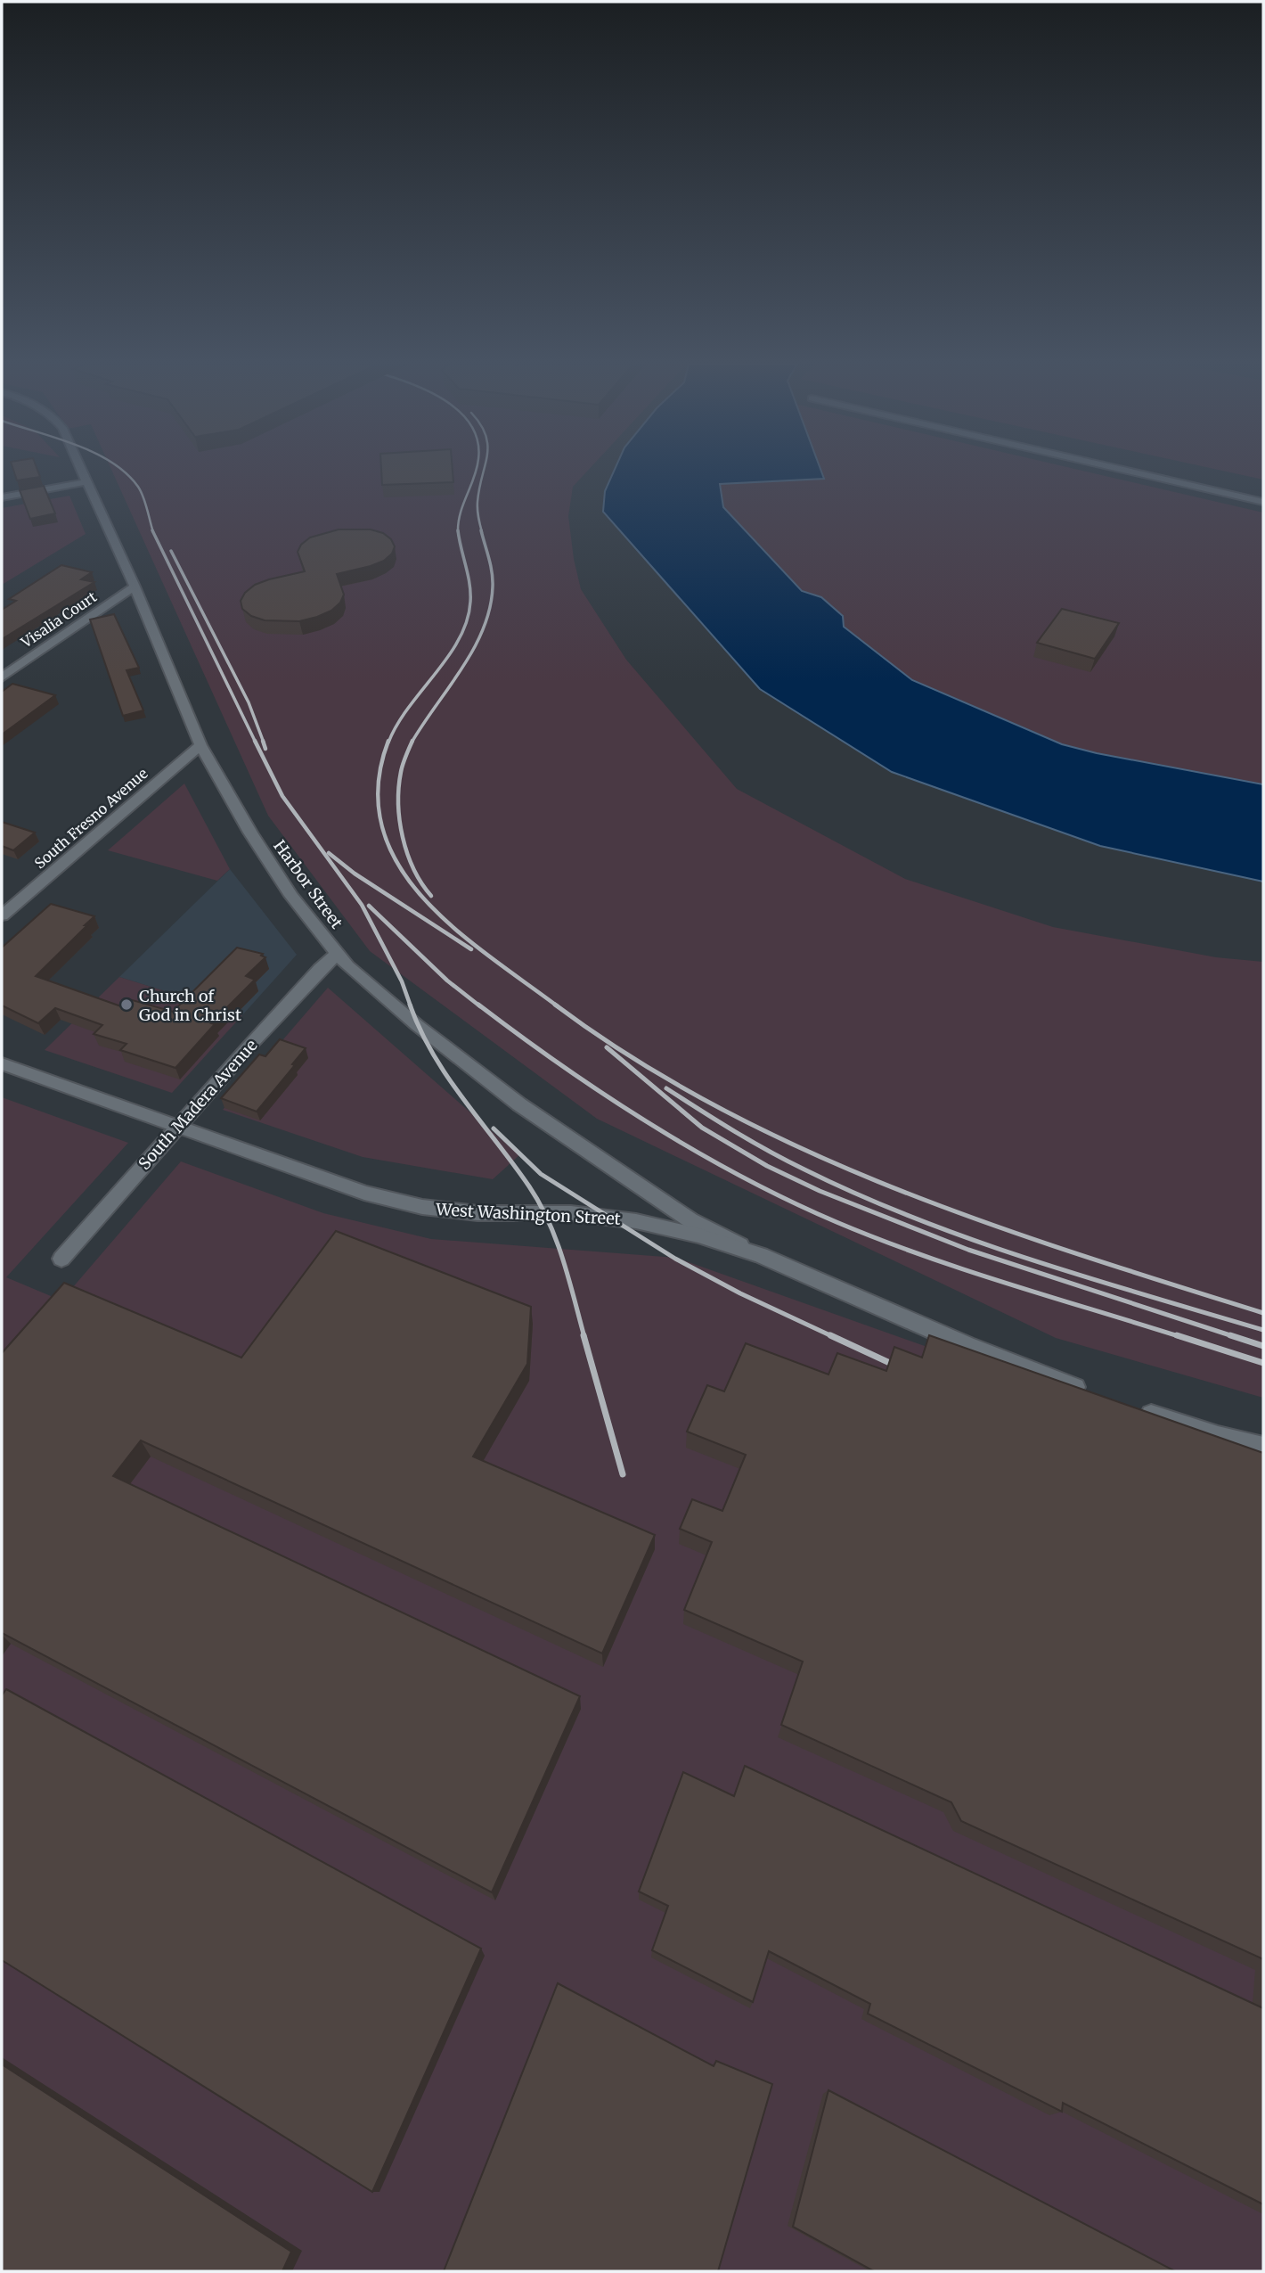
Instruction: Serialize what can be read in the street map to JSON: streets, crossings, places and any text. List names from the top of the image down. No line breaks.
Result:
{"streets":{"street":["Visalia Court","South Fresno Avenue","Harbor Street","South Madera Avenue","West Washington Street"]},"crossings":[["Visalia Court","Harbor Street"],["South Fresno Avenue","Harbor Street"],["Harbor Street","South Madera Avenue"],["Harbor Street","West Washington Street"],["South Madera Avenue","West Washington Street"]],"places":["Church of God in Christ"]}
